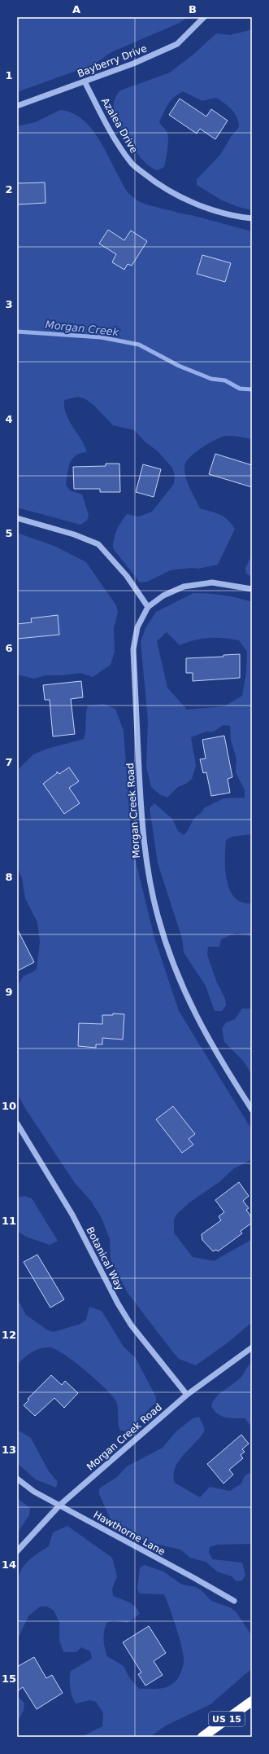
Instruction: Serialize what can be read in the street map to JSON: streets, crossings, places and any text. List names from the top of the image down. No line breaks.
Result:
{"streets":{"highway":["US 15"],"street":["Bayberry Drive","Azalea Drive","Morgan Creek Road","Botanical Way","Hawthorne Lane"]},"crossings":[["Bayberry Drive","Azalea Drive"],["Morgan Creek Road","Botanical Way"],["Morgan Creek Road","Hawthorne Lane"]],"water":["Morgan Creek"],"grid":{"columns":["A","B"],"rows":["1","2","3","4","5","6","7","8","9","10","11","12","13","14","15"]}}
